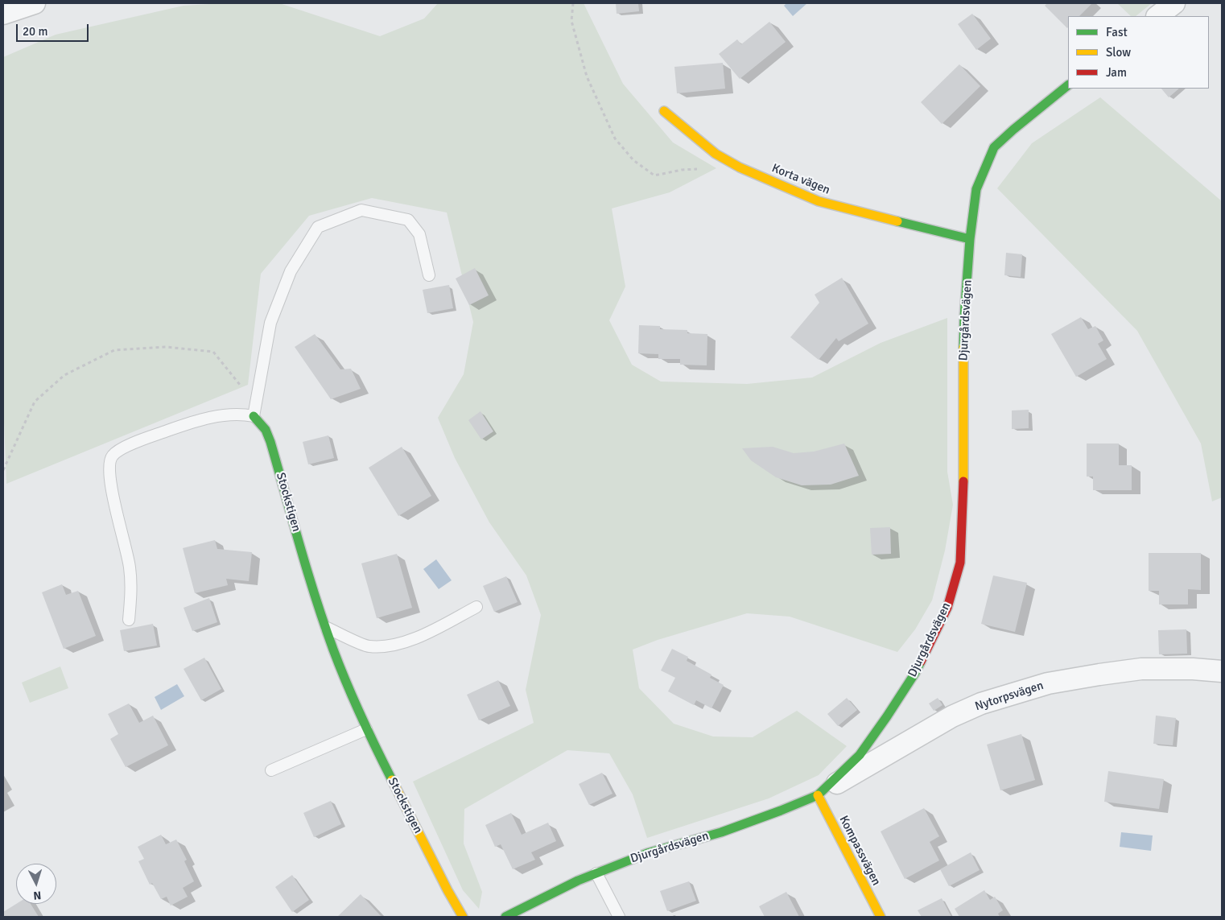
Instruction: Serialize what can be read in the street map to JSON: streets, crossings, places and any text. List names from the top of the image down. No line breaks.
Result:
{"streets":{"street":["Korta vägen","Djurgårdsvägen","Stockstigen","Nytorpsvägen","Kompassvägen"]},"crossings":[["Korta vägen","Djurgårdsvägen"],["Djurgårdsvägen","Nytorpsvägen"],["Djurgårdsvägen","Kompassvägen"],["Nytorpsvägen","Kompassvägen"]],"legend":["Fast","Slow","Jam"],"scale_bar":"20 m","north":"bottom"}
